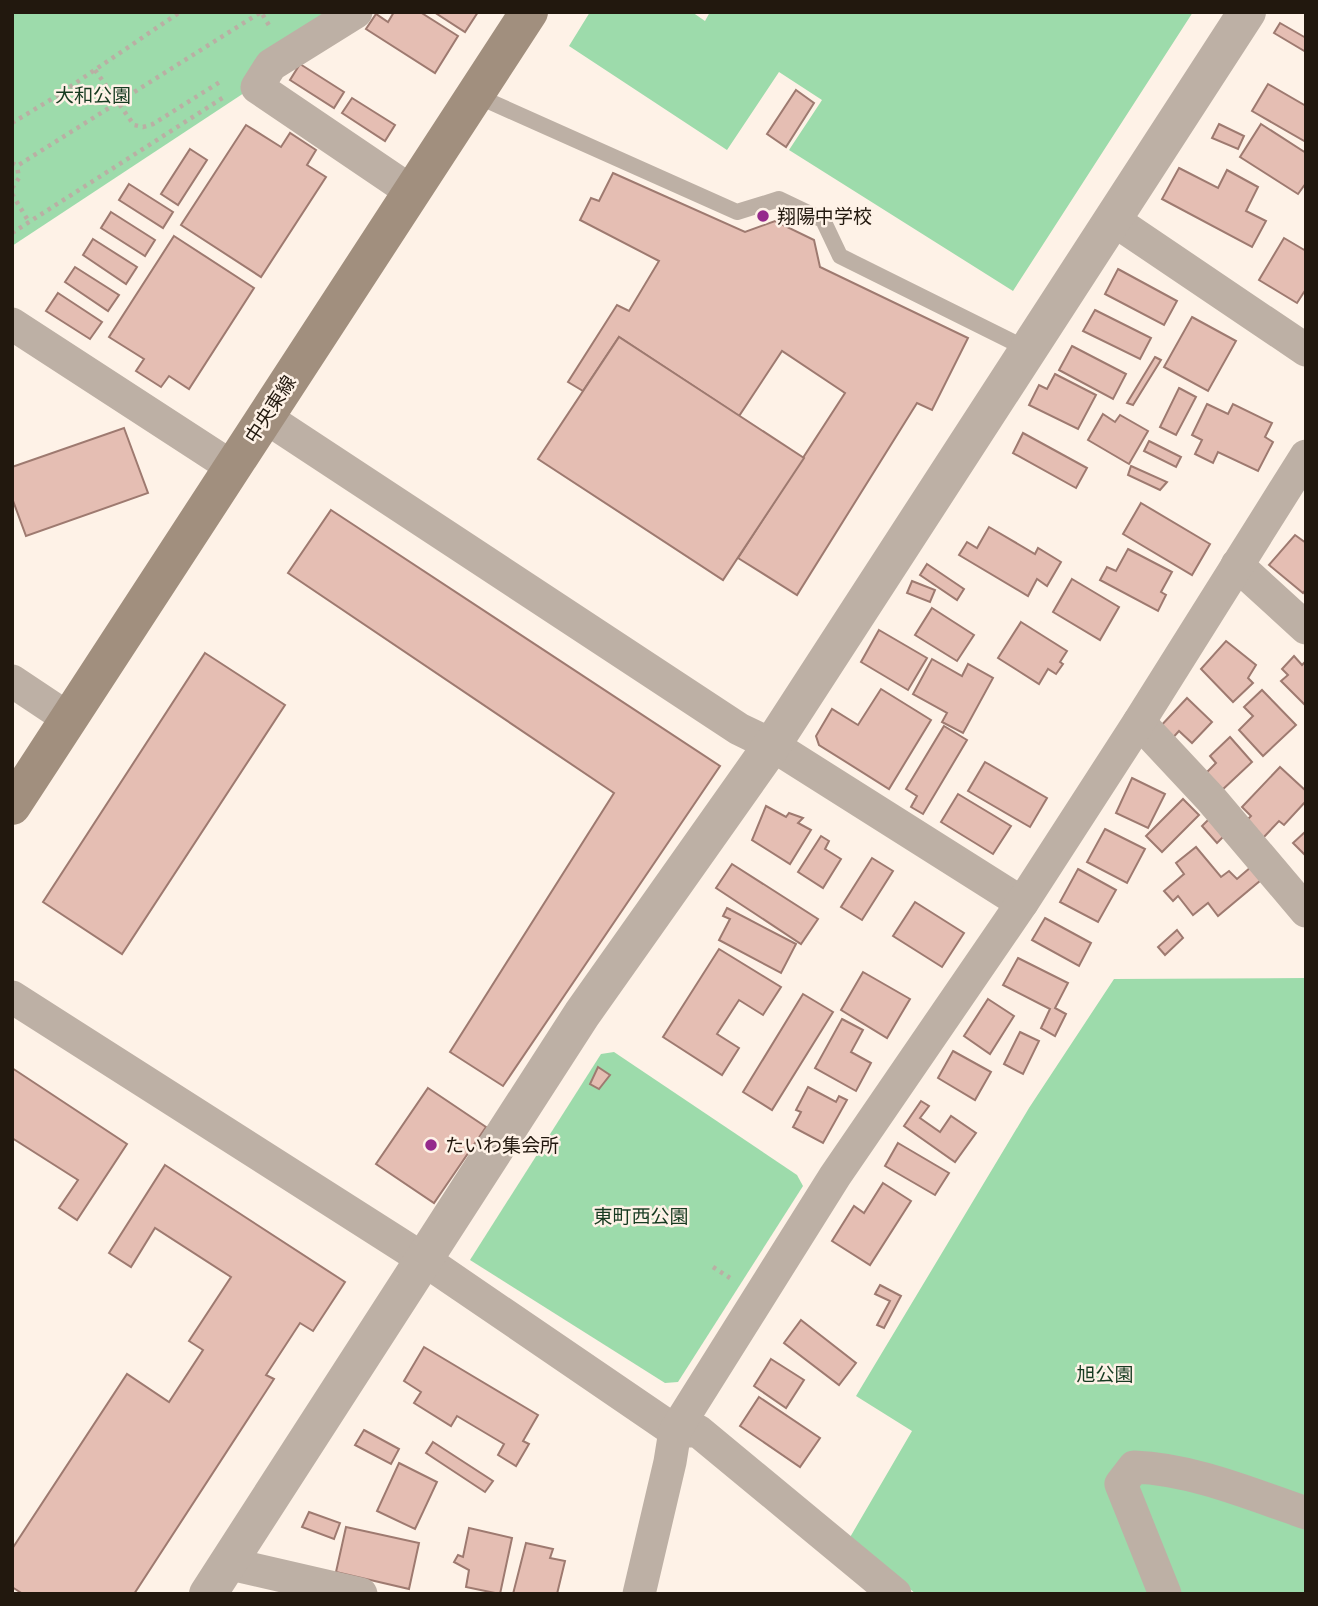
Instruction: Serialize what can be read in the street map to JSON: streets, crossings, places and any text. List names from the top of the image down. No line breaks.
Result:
{"streets":{"main road":["中央東線"]},"parks":["大和公園","東町西公園","旭公園"],"places":["翔陽中学校","たいわ集会所"]}
